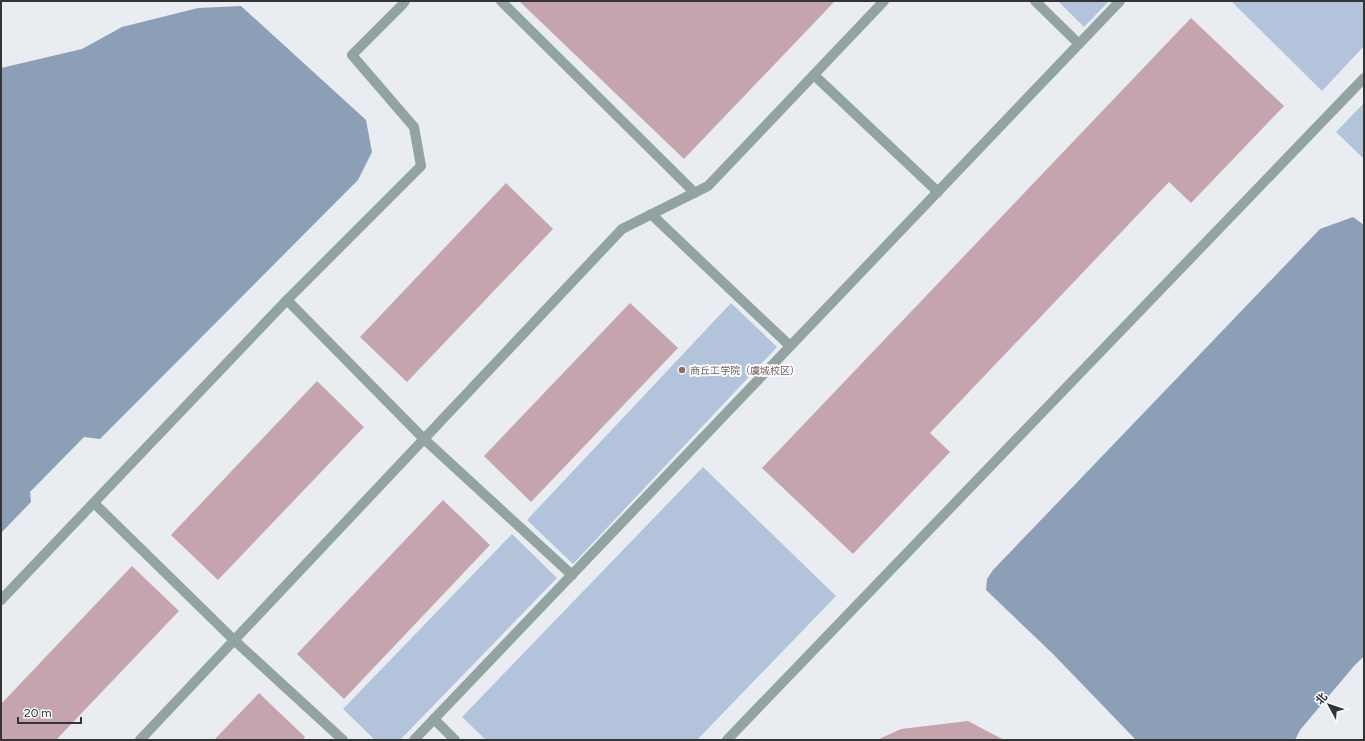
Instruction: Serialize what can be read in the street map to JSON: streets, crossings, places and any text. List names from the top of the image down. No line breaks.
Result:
{"places":["商丘工学院（虞城校区）"],"scale_bar":"20 m","north":"top left"}
